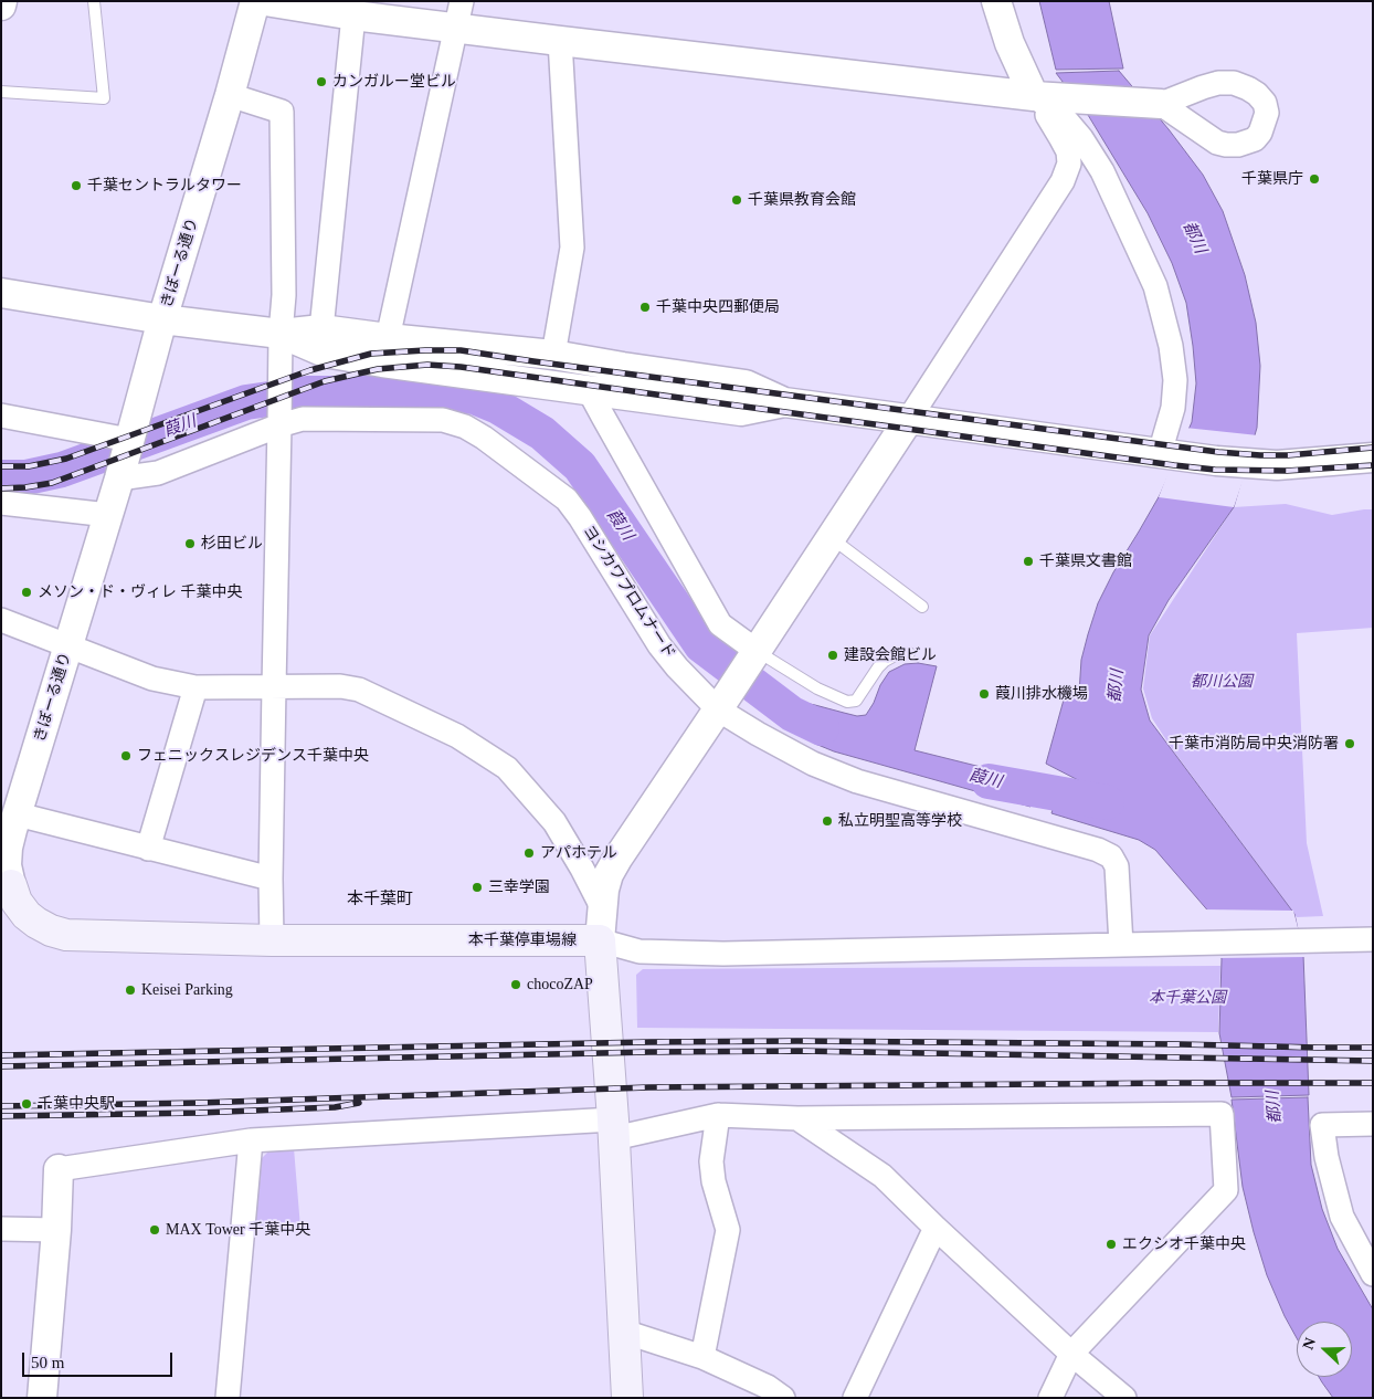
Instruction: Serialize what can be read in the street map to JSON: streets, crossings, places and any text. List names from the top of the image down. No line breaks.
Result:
{"streets":{"main road":["本千葉停車場線"],"street":["きぼーる通り","ヨシカワプロムナード"]},"crossings":[["きぼーる通り","ヨシカワプロムナード"],["きぼーる通り","本千葉停車場線"]],"districts":["本千葉町"],"water":["都川","葭川"],"parks":["都川公園","本千葉公園"],"places":["カンガルー堂ビル","千葉県庁","千葉セントラルタワー","千葉県教育会館","千葉中央四郵便局","杉田ビル","千葉県文書館","メソン・ド・ヴィレ 千葉中央","建設会館ビル","葭川排水機場","千葉市消防局中央消防署","フェニックスレジデンス千葉中央","私立明聖高等学校","アパホテル","三幸学園","chocoZAP","Keisei Parking","千葉中央駅","MAX Tower 千葉中央","エクシオ千葉中央"],"scale_bar":"50 m","north":"left"}
